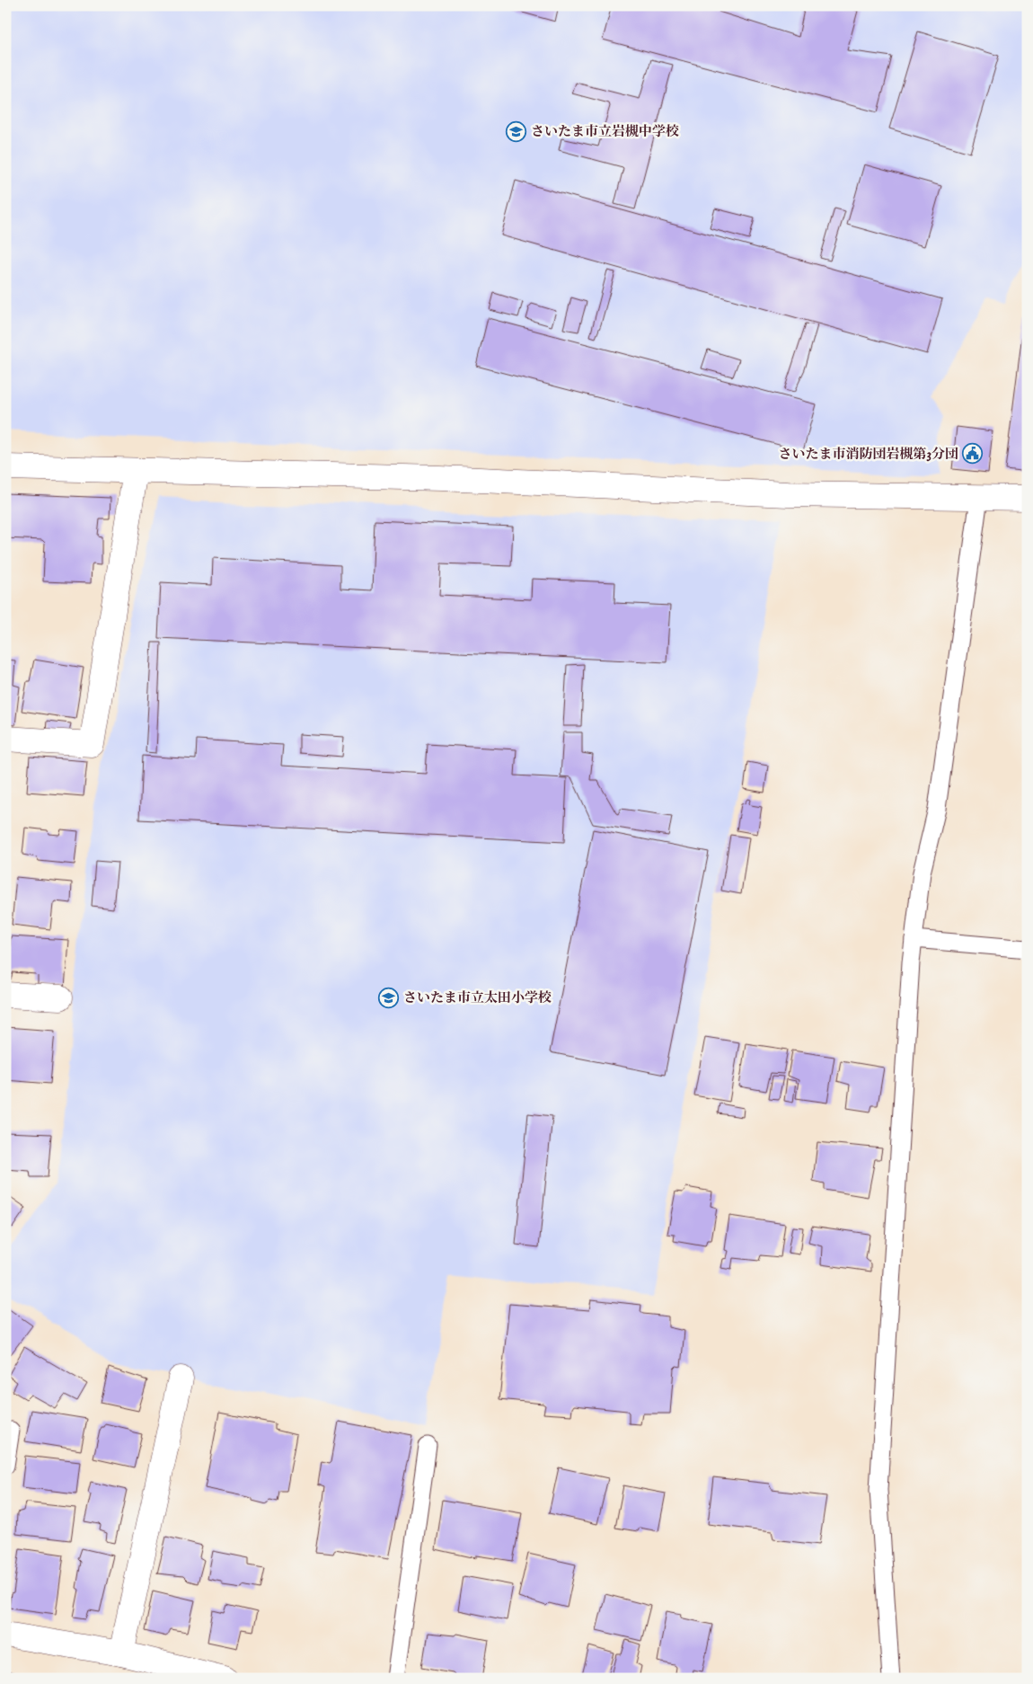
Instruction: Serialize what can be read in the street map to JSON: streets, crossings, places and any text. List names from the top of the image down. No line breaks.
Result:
{"places":{"school or university":["さいたま市立岩槻中学校","さいたま市立太田小学校"],"public building":["さいたま市消防団岩槻第3分団"]}}
